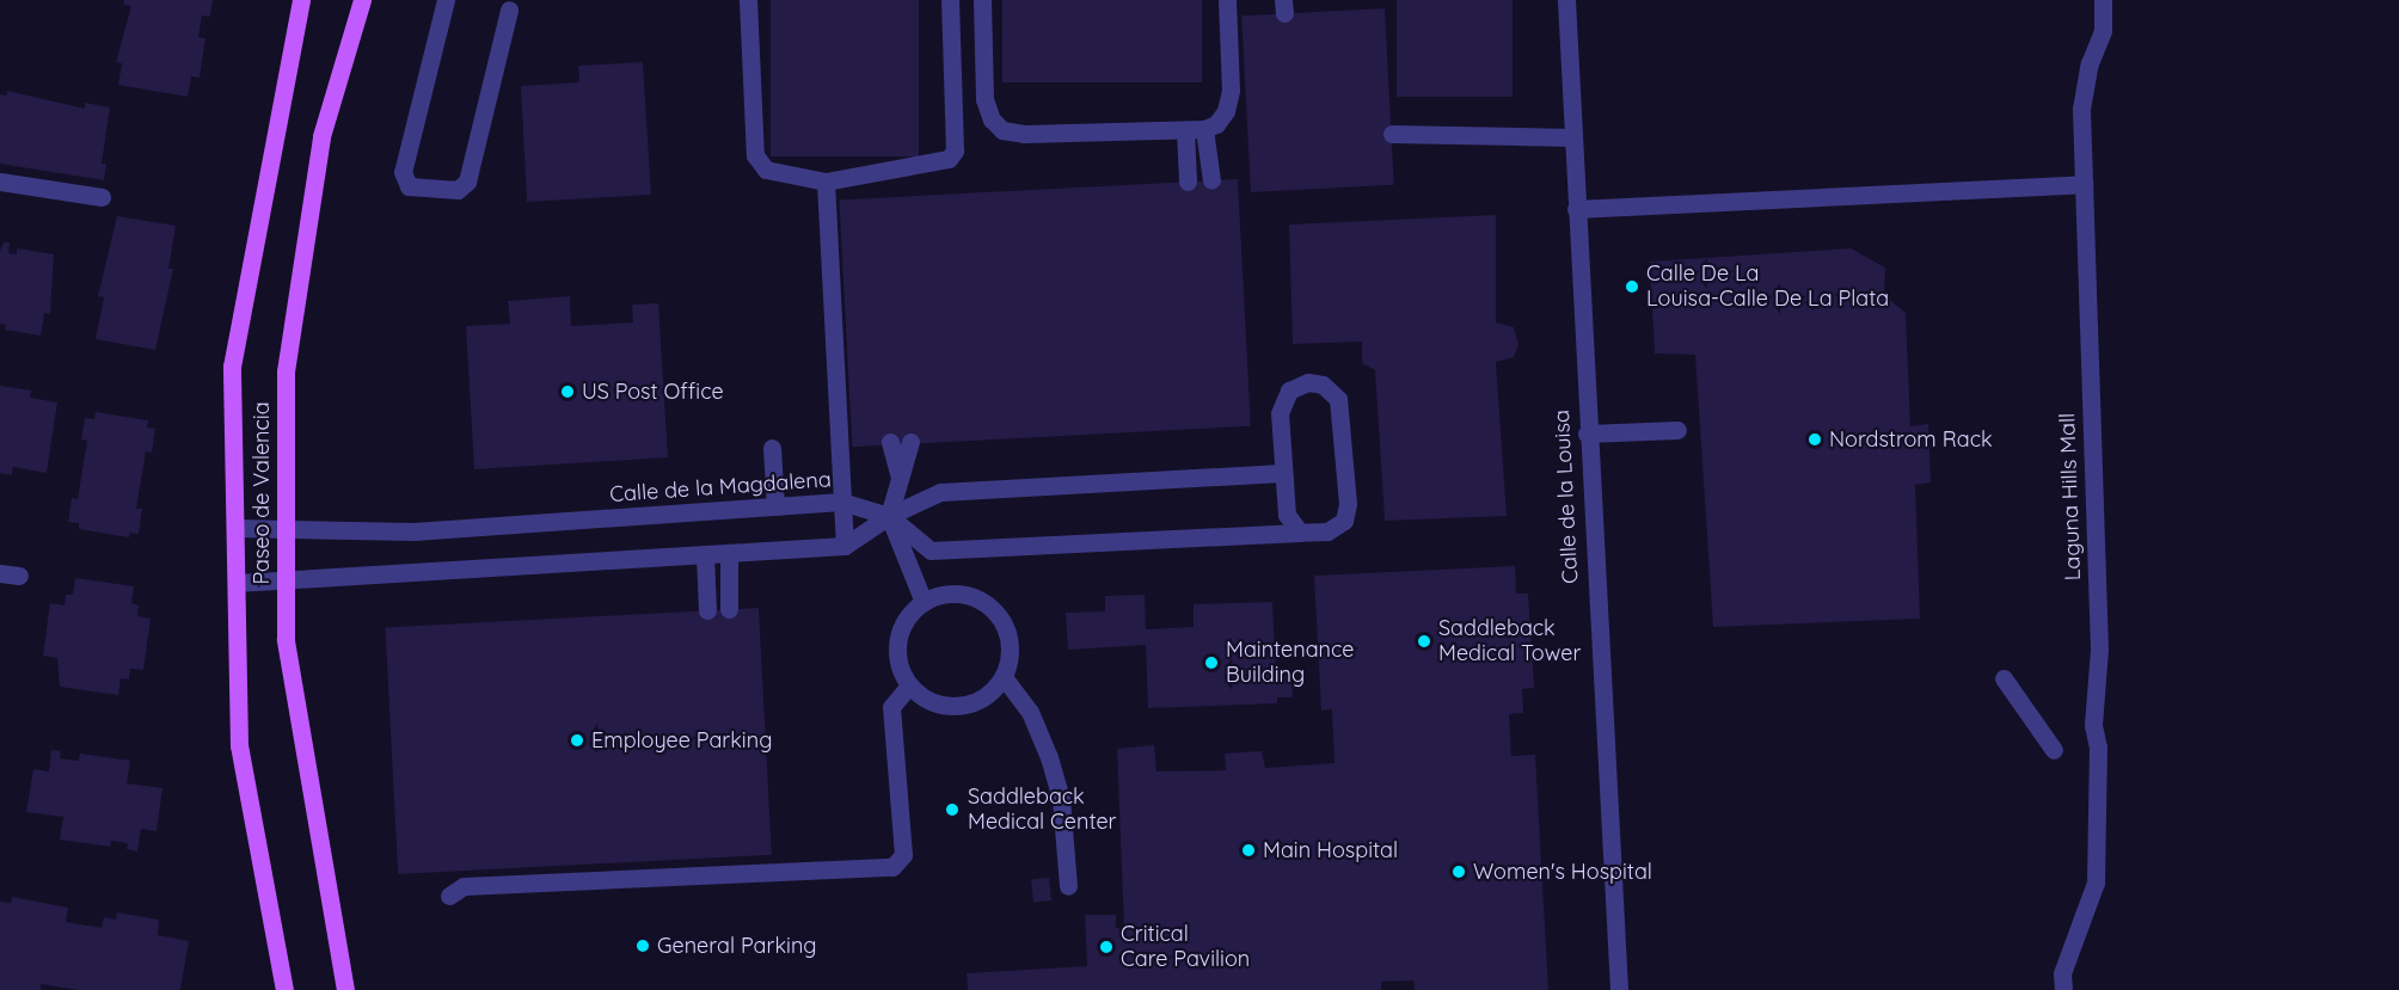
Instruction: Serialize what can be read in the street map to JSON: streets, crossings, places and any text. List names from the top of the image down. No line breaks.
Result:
{"streets":{"main road":["Paseo de Valencia"],"street":["Calle de la Magdalena","Calle de la Louisa","Laguna Hills Mall"]},"crossings":[["Calle de la Magdalena","Paseo de Valencia"]],"places":["Calle De La Louisa-Calle De La Plata","US Post Office","Nordstrom Rack","Saddleback Medical Tower","Maintenance Building","Employee Parking","Saddleback Medical Center","Main Hospital","Women's Hospital","General Parking","Critical Care Pavilion"]}
